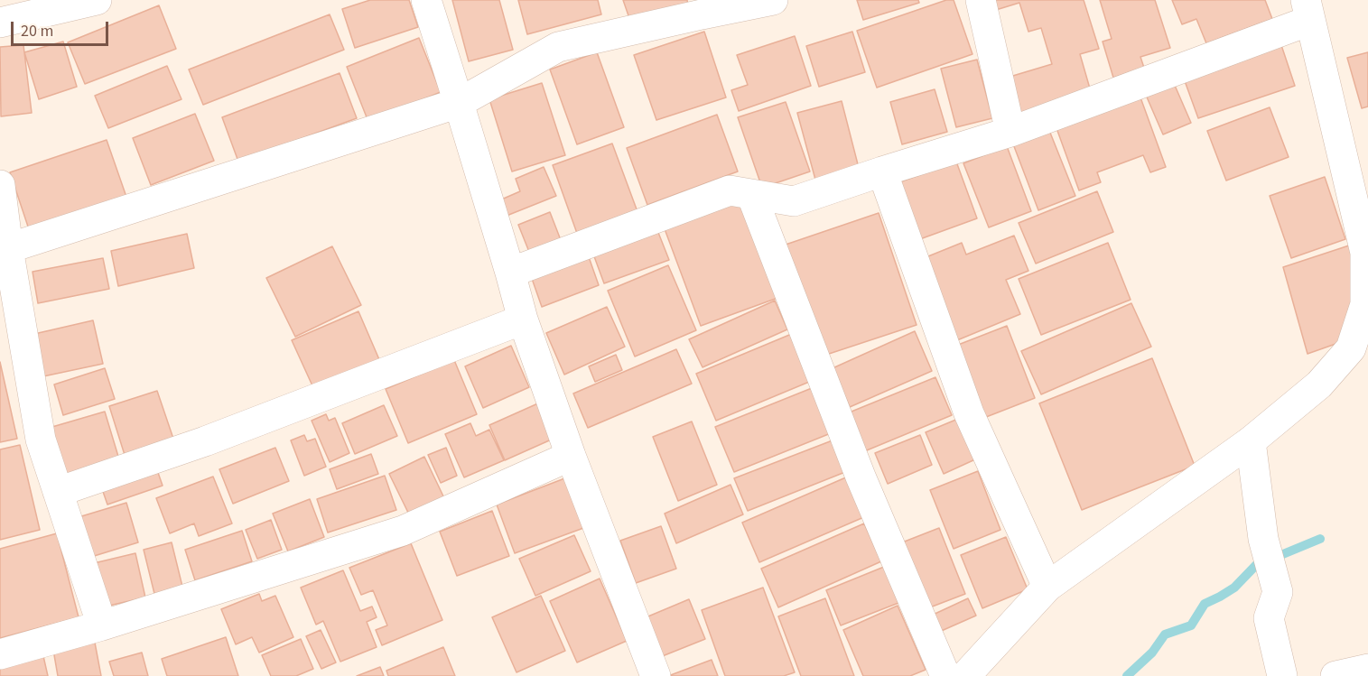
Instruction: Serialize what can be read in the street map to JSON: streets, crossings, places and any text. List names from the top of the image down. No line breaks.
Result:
{"scale_bar":"20 m"}
